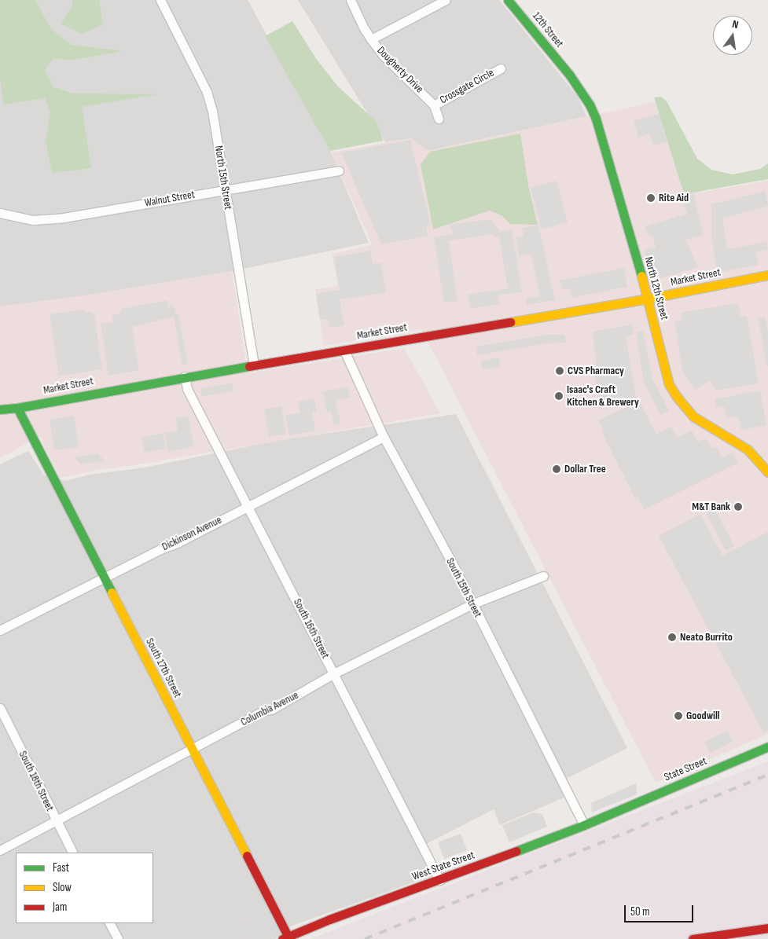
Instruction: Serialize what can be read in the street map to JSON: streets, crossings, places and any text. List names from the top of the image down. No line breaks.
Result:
{"streets":{"main road":["12th Street","Market Street","North 12th Street","South 17th Street","State Street","West State Street"],"street":["Dougherty Drive","Crossgate Circle","North 15th Street","Walnut Street","Dickinson Avenue","South 15th Street","South 16th Street","Columbia Avenue","South 18th Street"]},"crossings":[["12th Street","North 12th Street"],["Dougherty Drive","Crossgate Circle"],["North 15th Street","Walnut Street"],["North 15th Street","Market Street"],["Market Street","North 12th Street"],["Market Street","South 15th Street"],["Market Street","South 16th Street"],["Market Street","South 17th Street"],["Dickinson Avenue","South 15th Street"],["Dickinson Avenue","South 16th Street"],["Dickinson Avenue","South 17th Street"],["South 15th Street","Columbia Avenue"],["South 15th Street","West State Street"],["South 16th Street","Columbia Avenue"],["South 16th Street","West State Street"],["South 17th Street","Columbia Avenue"],["South 17th Street","West State Street"],["Columbia Avenue","South 18th Street"],["State Street","West State Street"]],"places":["Rite Aid","CVS Pharmacy","Isaac's Craft Kitchen & Brewery","Dollar Tree","M&T Bank","Neato Burrito","Goodwill"],"legend":["Fast","Slow","Jam"],"scale_bar":"50 m","north":"top"}
